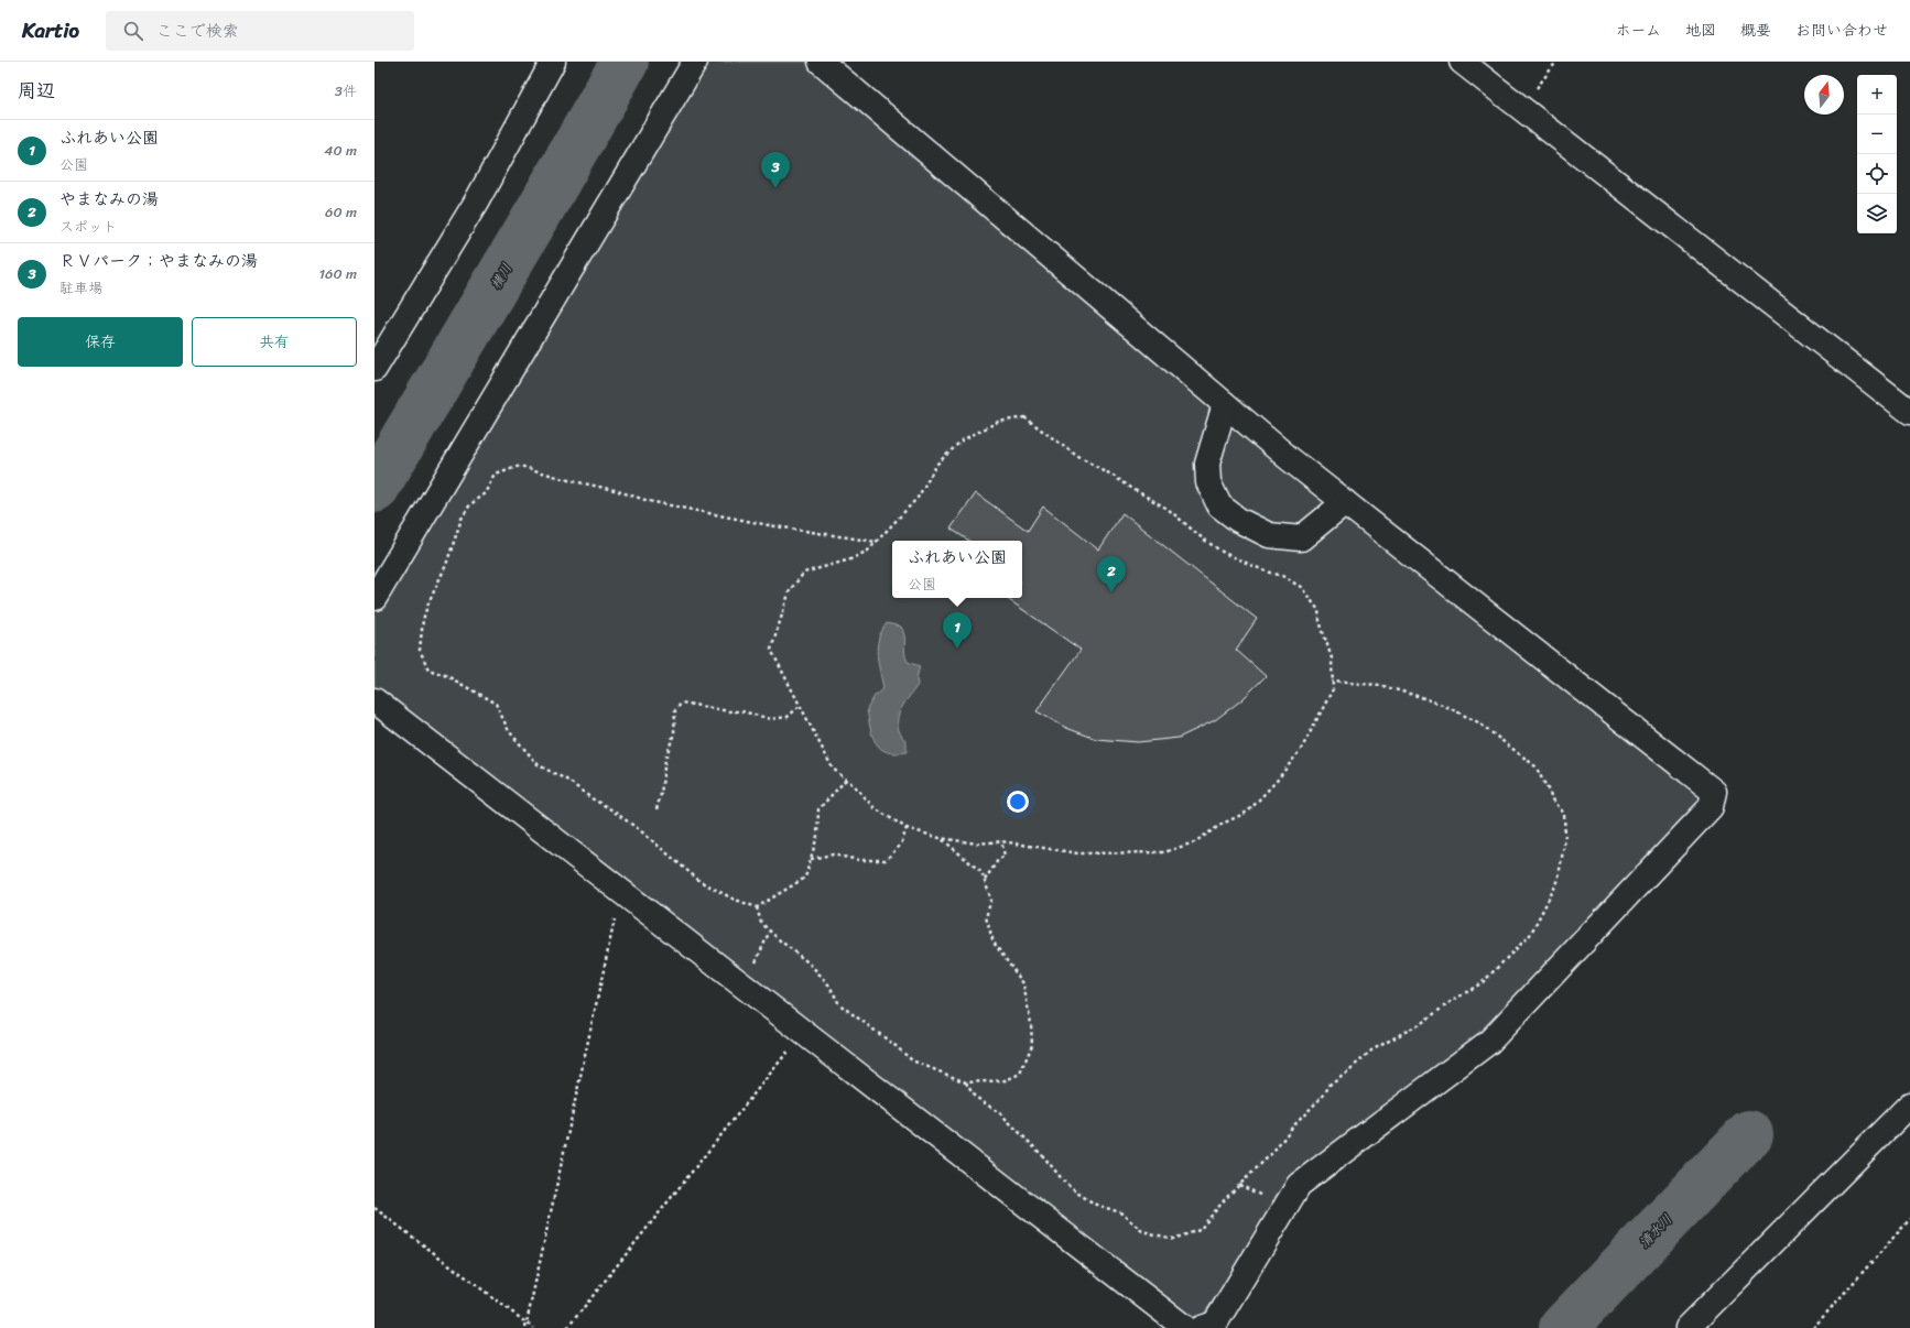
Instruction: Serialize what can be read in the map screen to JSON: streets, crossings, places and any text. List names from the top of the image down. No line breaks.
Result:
{"water":["横川","清水川"],"north":"top","page":{"header":"Kartio","search":"ここで検索","nav":["ホーム","地図","概要","お問い合わせ"],"heading":["周辺","3件"],"map_buttons":["+","−"],"list":[{"mark":"1","name":"ふれあい公園","note":"公園","value":"40 m"},{"mark":"2","name":"やまなみの湯","note":"スポット","value":"60 m"},{"mark":"3","name":"ＲＶパーク；やまなみの湯","note":"駐車場","value":"160 m"}],"pins":["3","2","1"],"buttons":["保存","共有"],"popup":["ふれあい公園","公園"]}}
